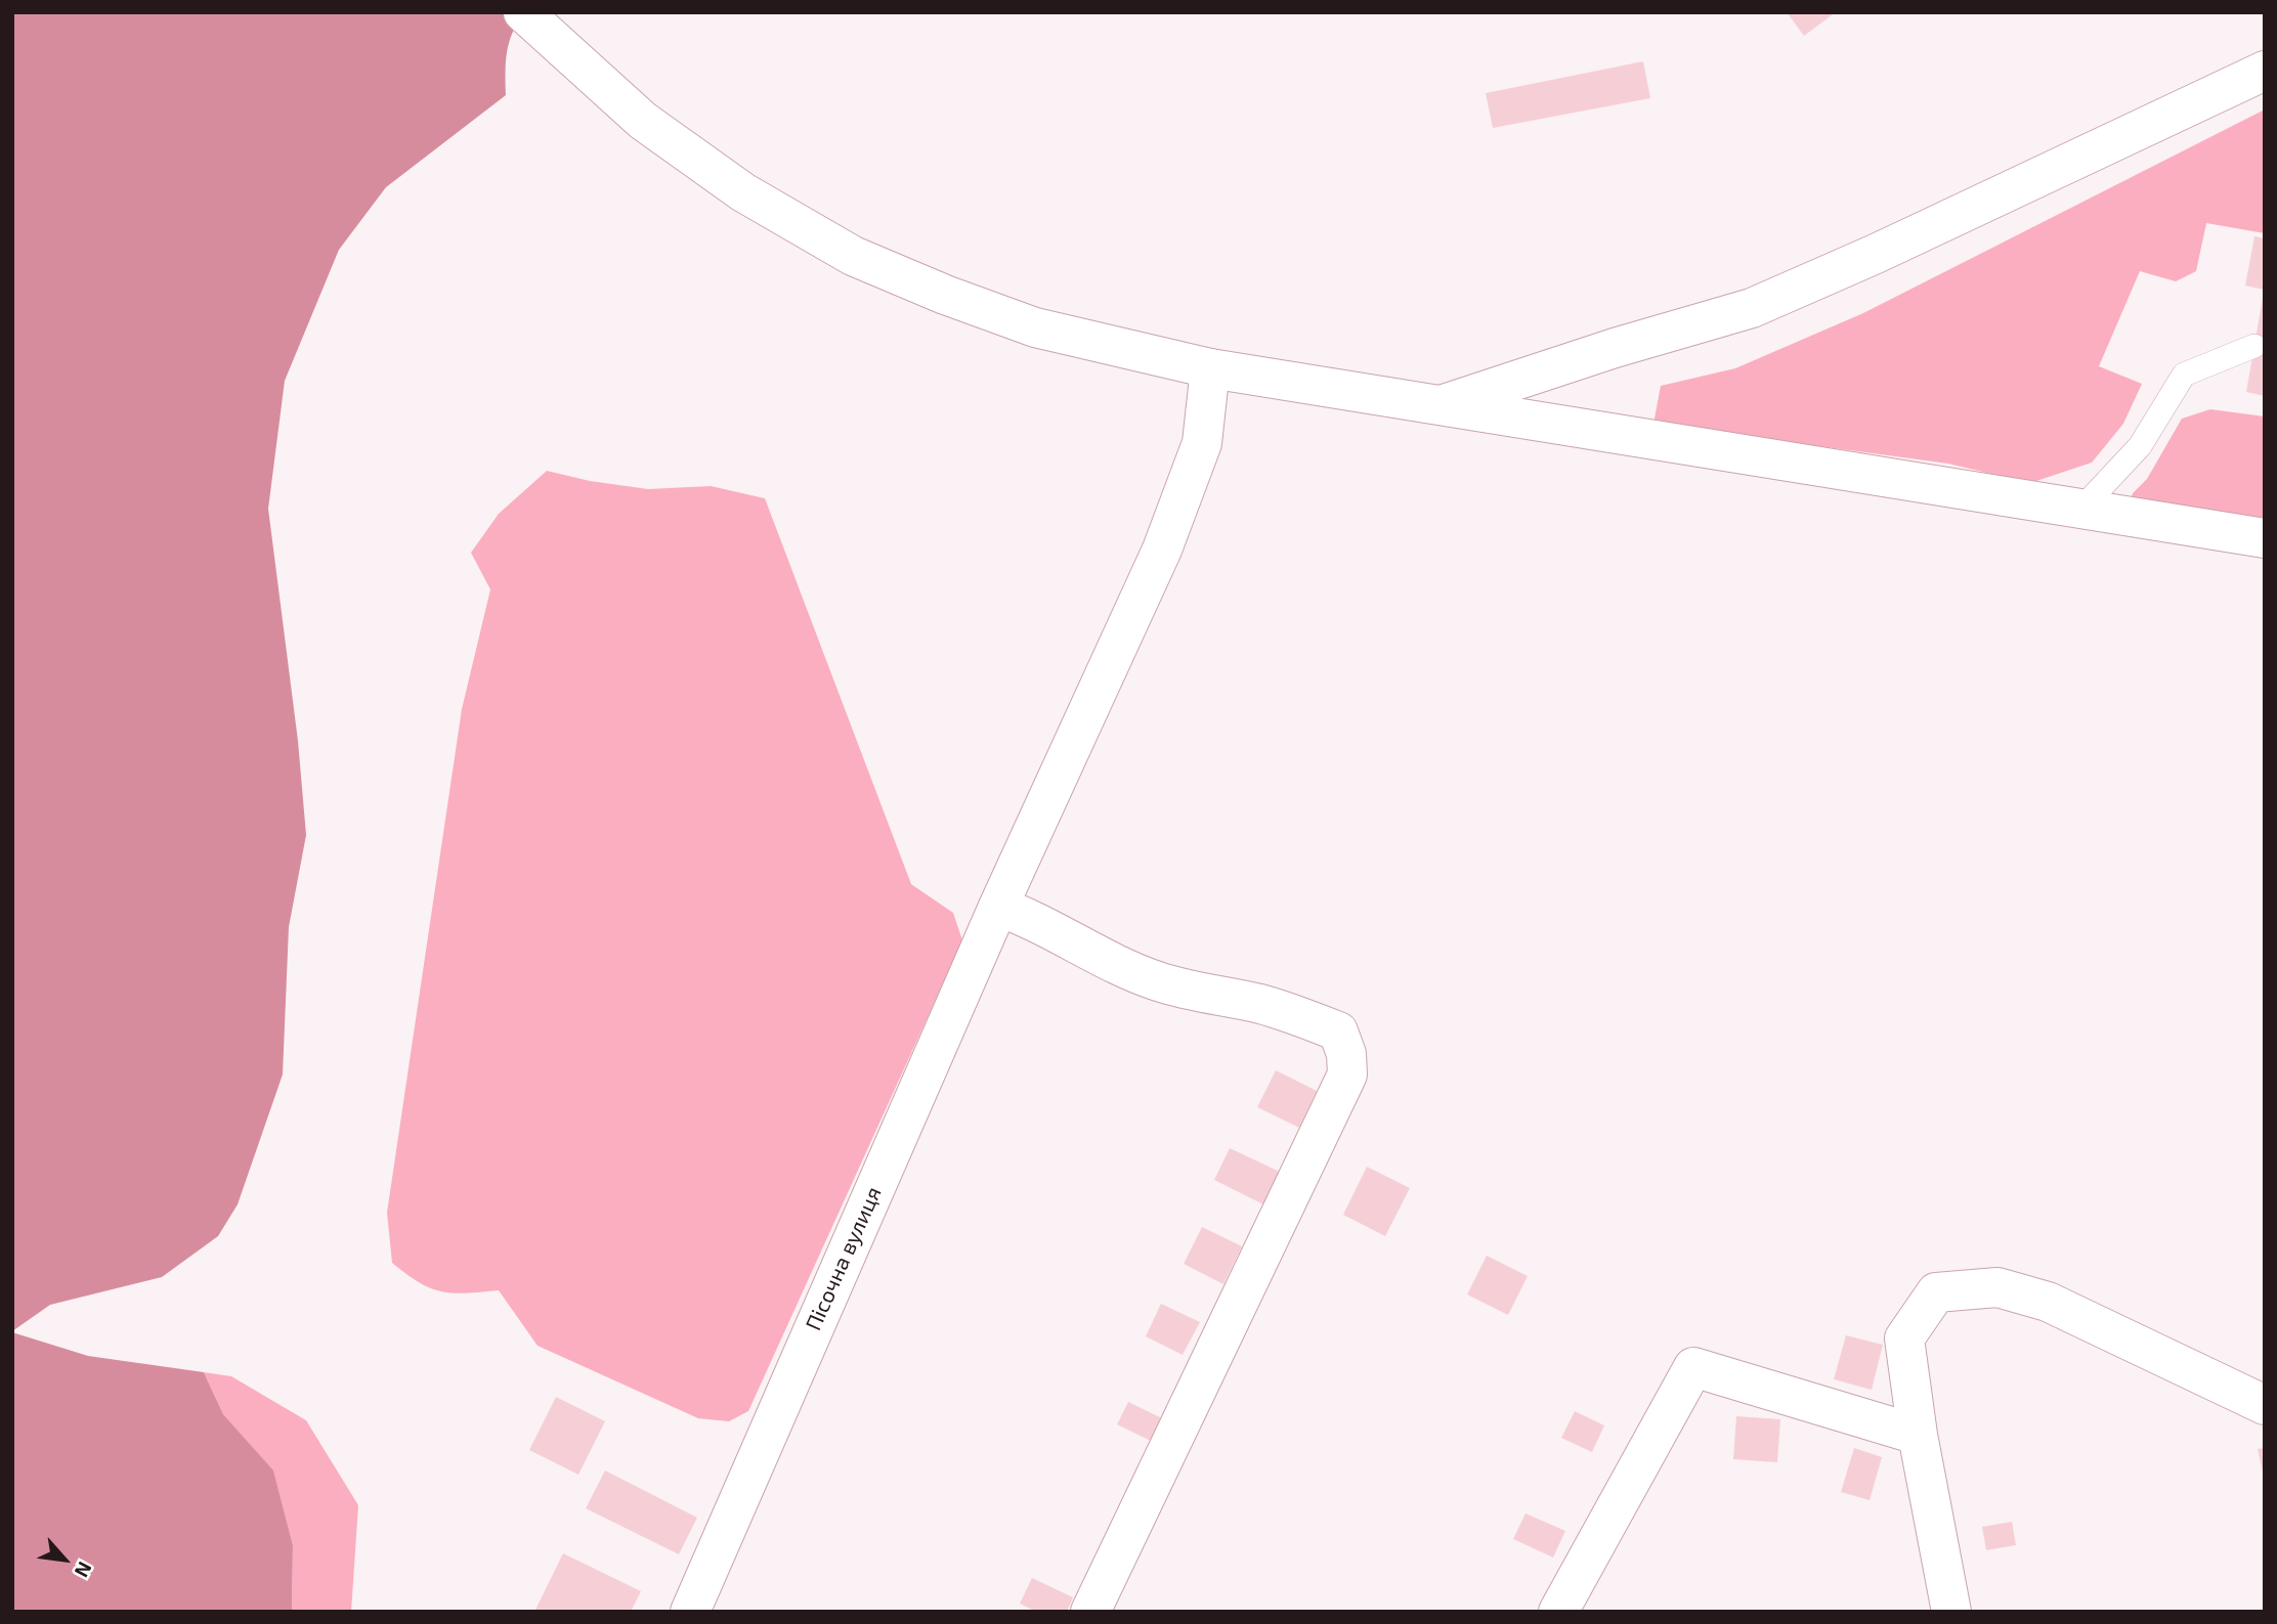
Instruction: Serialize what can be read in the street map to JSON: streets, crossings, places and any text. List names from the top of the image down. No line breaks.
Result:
{"streets":{"street":["Пісочна вулиця"]},"north":"bottom right"}
